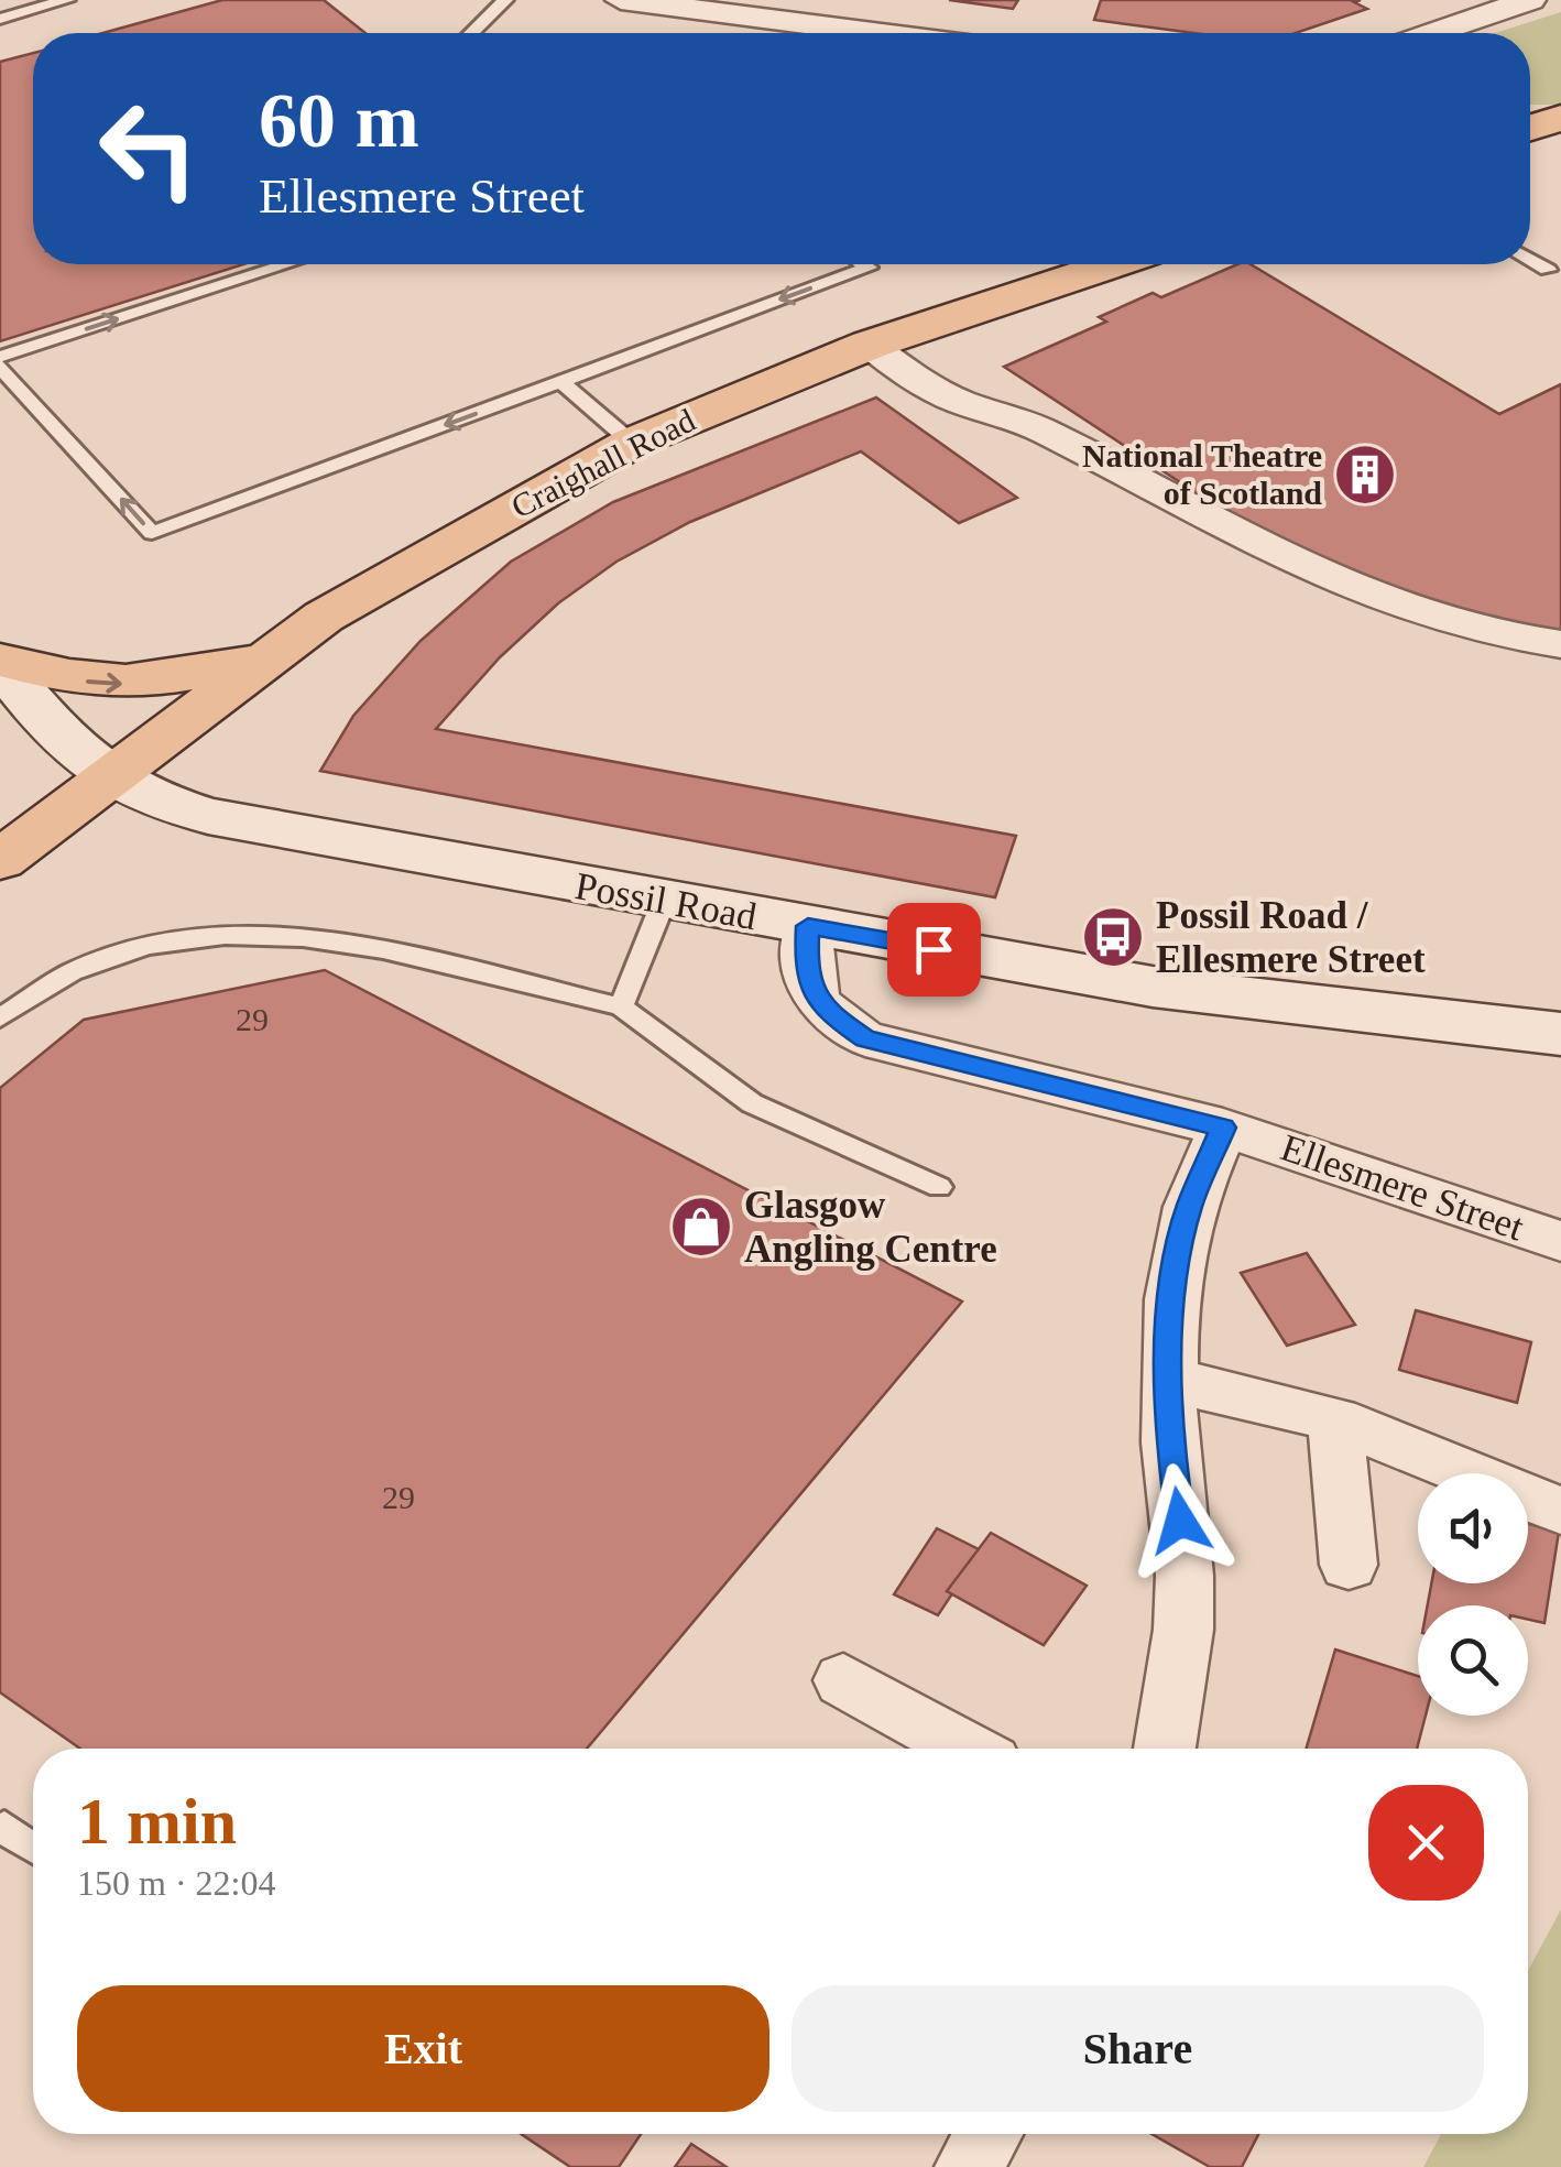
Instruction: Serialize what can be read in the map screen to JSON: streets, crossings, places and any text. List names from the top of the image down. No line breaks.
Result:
{"streets":{"main road":["Craighall Road"],"street":["Possil Road","Ellesmere Street"]},"crossings":[["Craighall Road","Possil Road"],["Possil Road","Ellesmere Street"]],"places":{"building":["National Theatre of Scotland"],"bus stop":["Possil Road / Ellesmere Street"],"shop":["Glasgow Angling Centre"]},"house_numbers":["29","29"],"page":{"turn":["60 m","Ellesmere Street"],"heading":["1 min","150 m · 22:04"],"buttons":["Exit","Share"]}}
